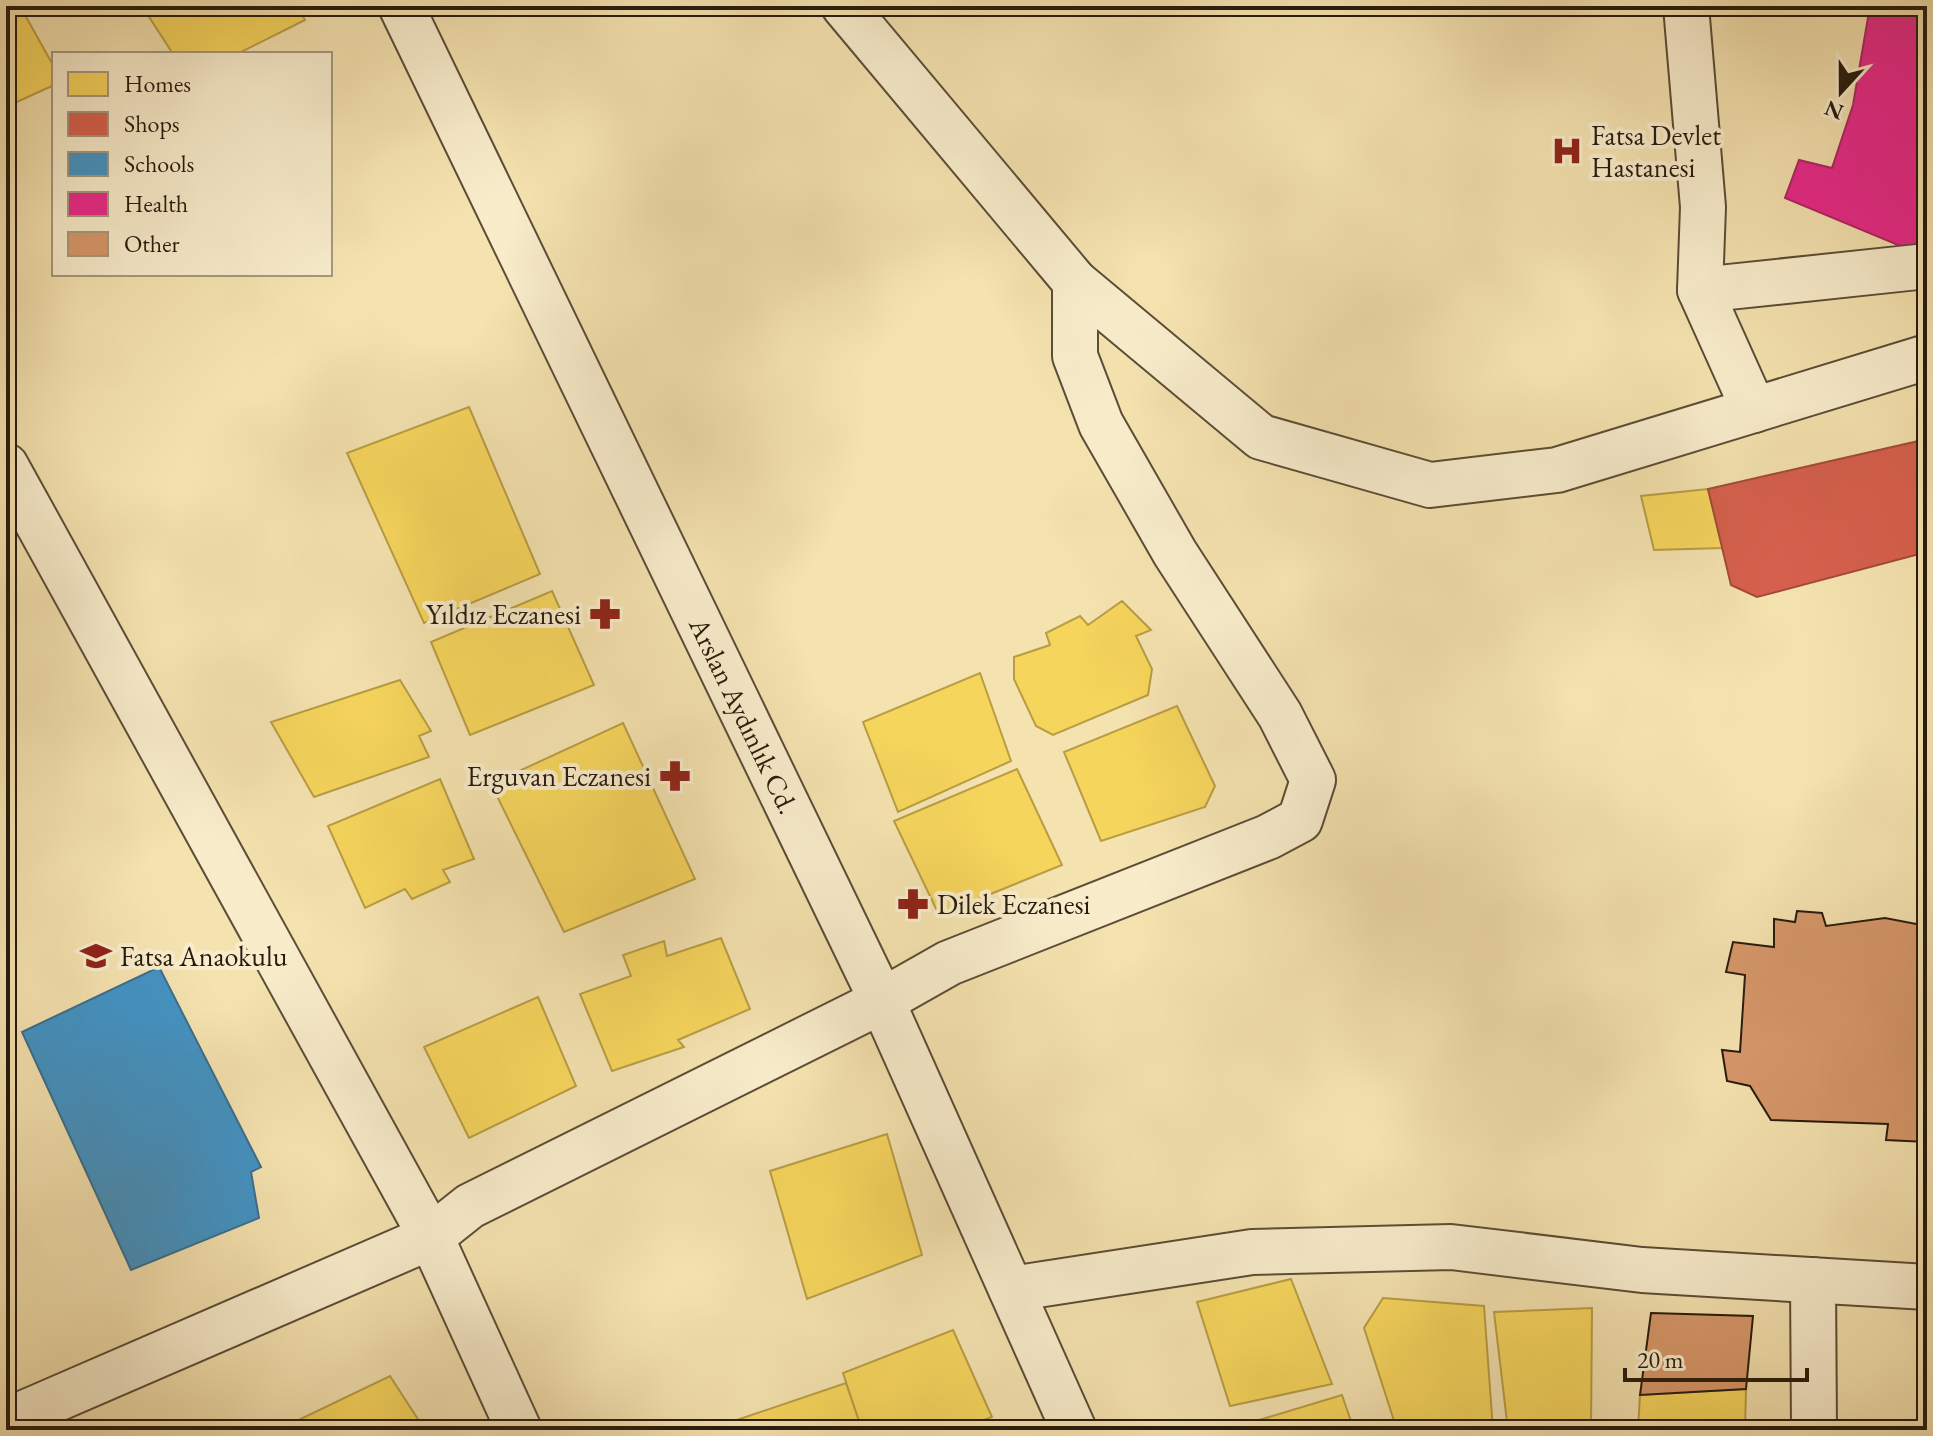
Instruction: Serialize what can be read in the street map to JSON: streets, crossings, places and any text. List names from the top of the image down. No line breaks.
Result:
{"streets":{"street":["Arslan Aydınlık Cd."]},"places":{"hospital":["Fatsa Devlet Hastanesi"],"pharmacy":["Yıldız Eczanesi","Erguvan Eczanesi","Dilek Eczanesi"],"school or university":["Fatsa Anaokulu"]},"legend":["Homes","Shops","Schools","Health","Other"],"scale_bar":"20 m","north":"bottom"}
